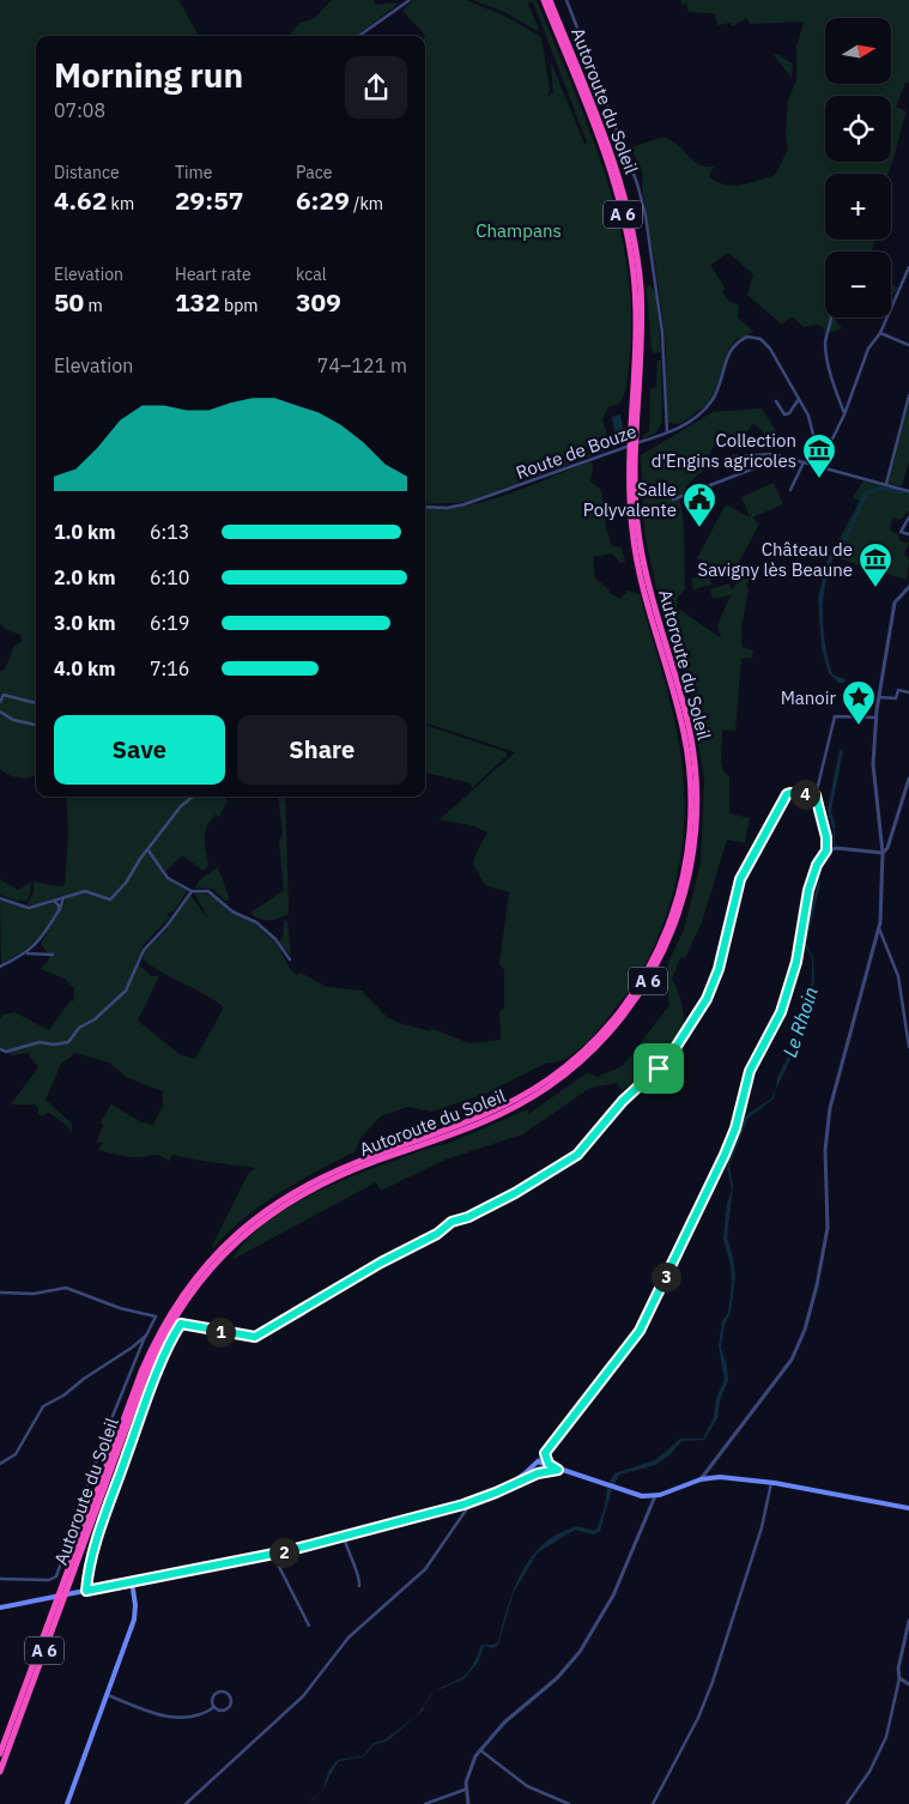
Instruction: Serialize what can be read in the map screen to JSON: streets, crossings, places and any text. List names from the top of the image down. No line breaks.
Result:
{"streets":{"highway":["Autoroute du Soleil","A 6"],"street":["Route de Bouze"]},"water":["Le Rhoin"],"parks":["Champans"],"places":{"museum":["Collection d'Engins agricoles","Château de Savigny lès Beaune"],"public building":["Salle Polyvalente"],"place":["Manoir"]},"north":"right","page":{"map_buttons":["+","−"],"heading":["Morning run","07:08"],"stats":[["Distance","4.62 km"],["Time","29:57"],["Pace","6:29 /km"],["Elevation","50 m"],["Heart rate","132 bpm"],["kcal","309"]],"chart":["Elevation","74–121 m"],"list":[{"name":"1.0 km","note":"6:13"},{"name":"2.0 km","note":"6:10"},{"name":"3.0 km","note":"6:19"},{"name":"4.0 km","note":"7:16"}],"buttons":["Save","Share"],"pins":["4","3","1","2"]}}
